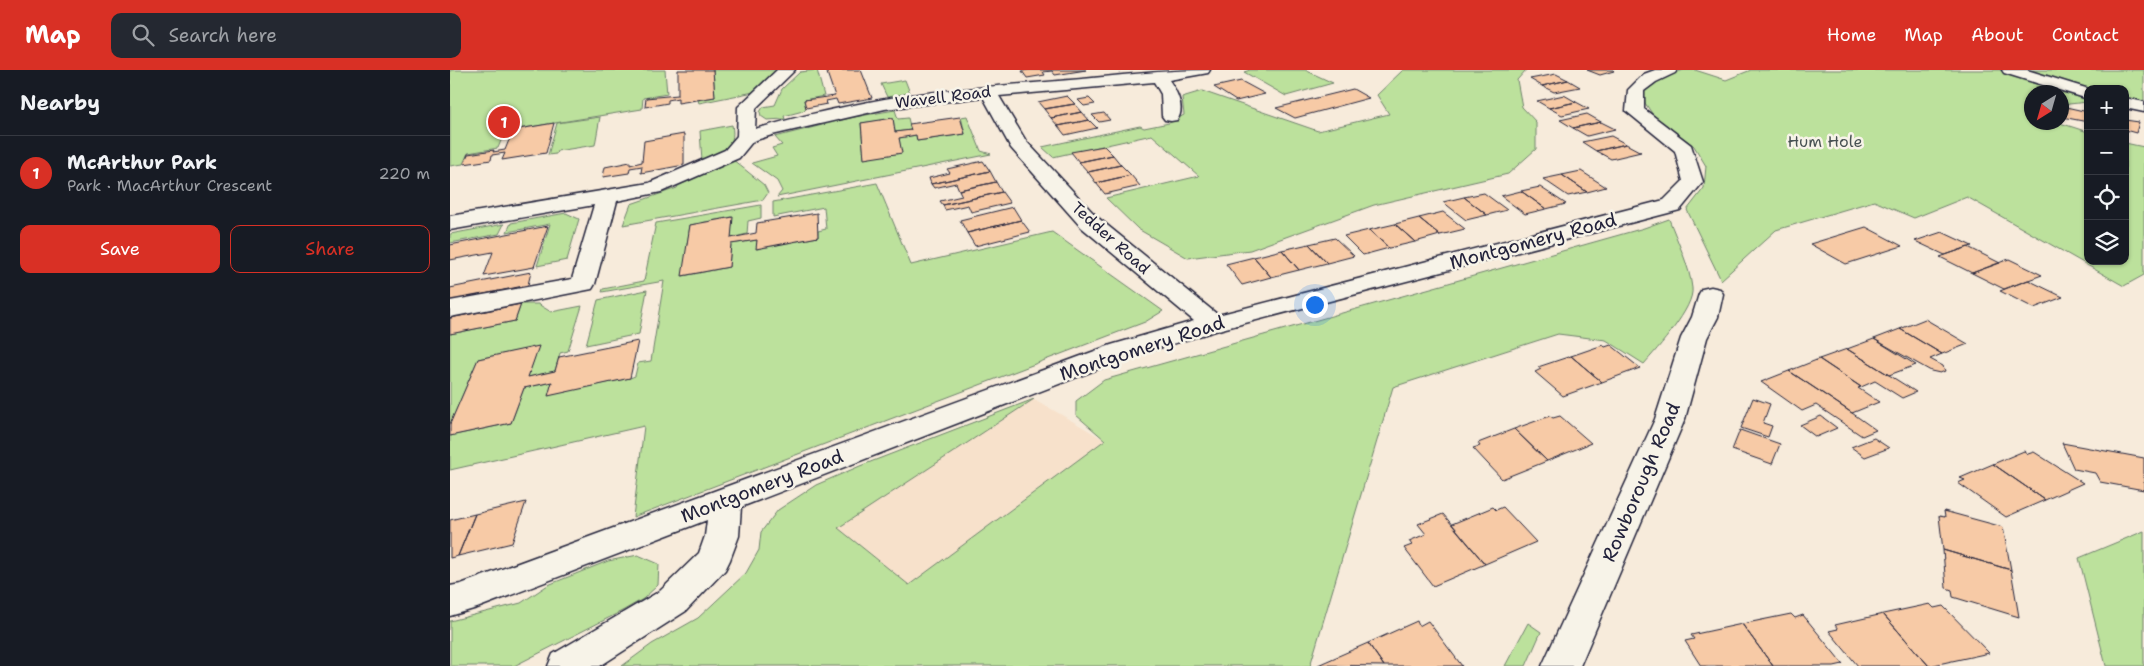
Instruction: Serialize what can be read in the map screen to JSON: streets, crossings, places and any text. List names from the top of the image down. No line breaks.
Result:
{"streets":{"street":["Wavell Road","Tedder Road","Montgomery Road","Rowborough Road"]},"crossings":[["Wavell Road","Tedder Road"],["Tedder Road","Montgomery Road"]],"parks":["Hum Hole"],"north":"bottom left","page":{"header":"Map","search":"Search here","nav":["Home","Map","About","Contact"],"heading":"Nearby","map_buttons":["+","−"],"pins":"1","list":[{"mark":"1","name":"McArthur Park","note":"Park · MacArthur Crescent","value":"220 m"}],"buttons":["Save","Share"]}}
